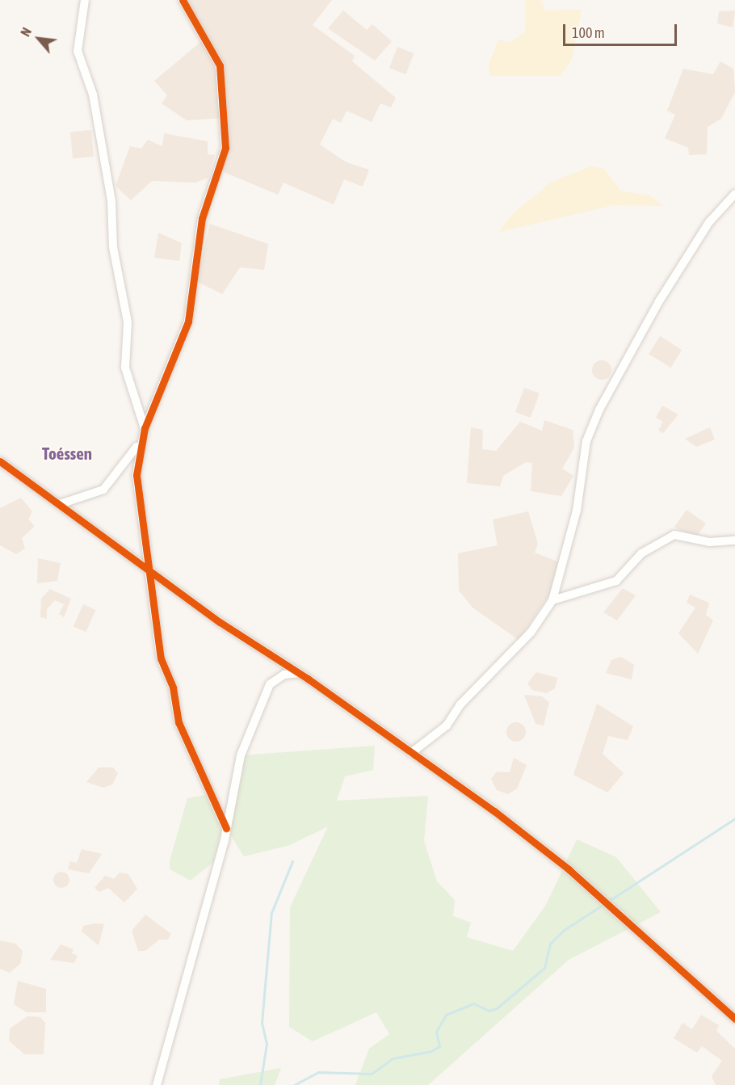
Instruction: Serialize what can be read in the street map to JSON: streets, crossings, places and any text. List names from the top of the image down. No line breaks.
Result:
{"districts":["Toéssen"],"scale_bar":"100 m","north":"top left"}
